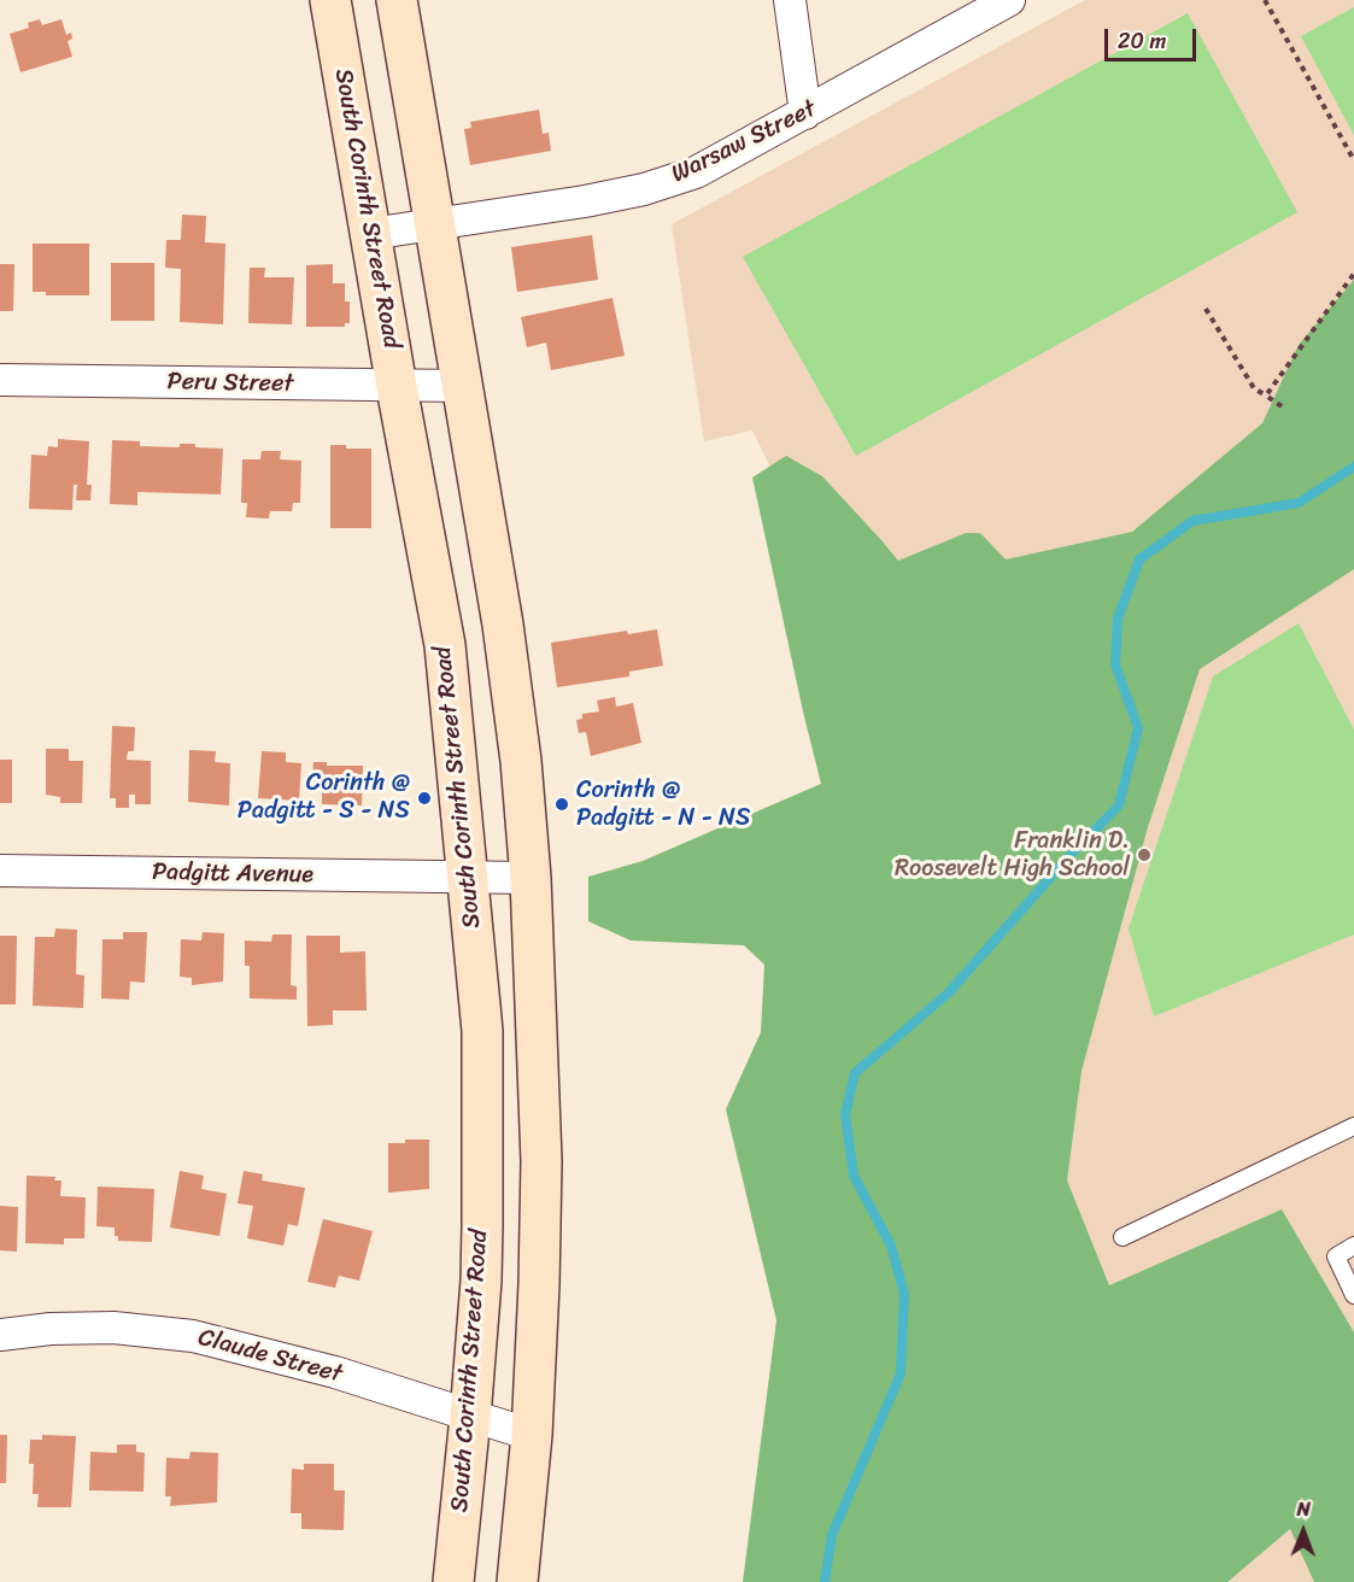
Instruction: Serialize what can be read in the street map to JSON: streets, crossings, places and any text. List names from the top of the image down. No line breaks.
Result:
{"streets":{"main road":["South Corinth Street Road"],"street":["Warsaw Street","Peru Street","Padgitt Avenue","Claude Street"]},"crossings":[["Warsaw Street","South Corinth Street Road"],["South Corinth Street Road","Peru Street"],["South Corinth Street Road","Padgitt Avenue"],["South Corinth Street Road","Claude Street"]],"places":["Corinth @ Padgitt - S - NS","Corinth @ Padgitt - N - NS","Franklin D. Roosevelt High School"],"scale_bar":"20 m","north":"top"}
